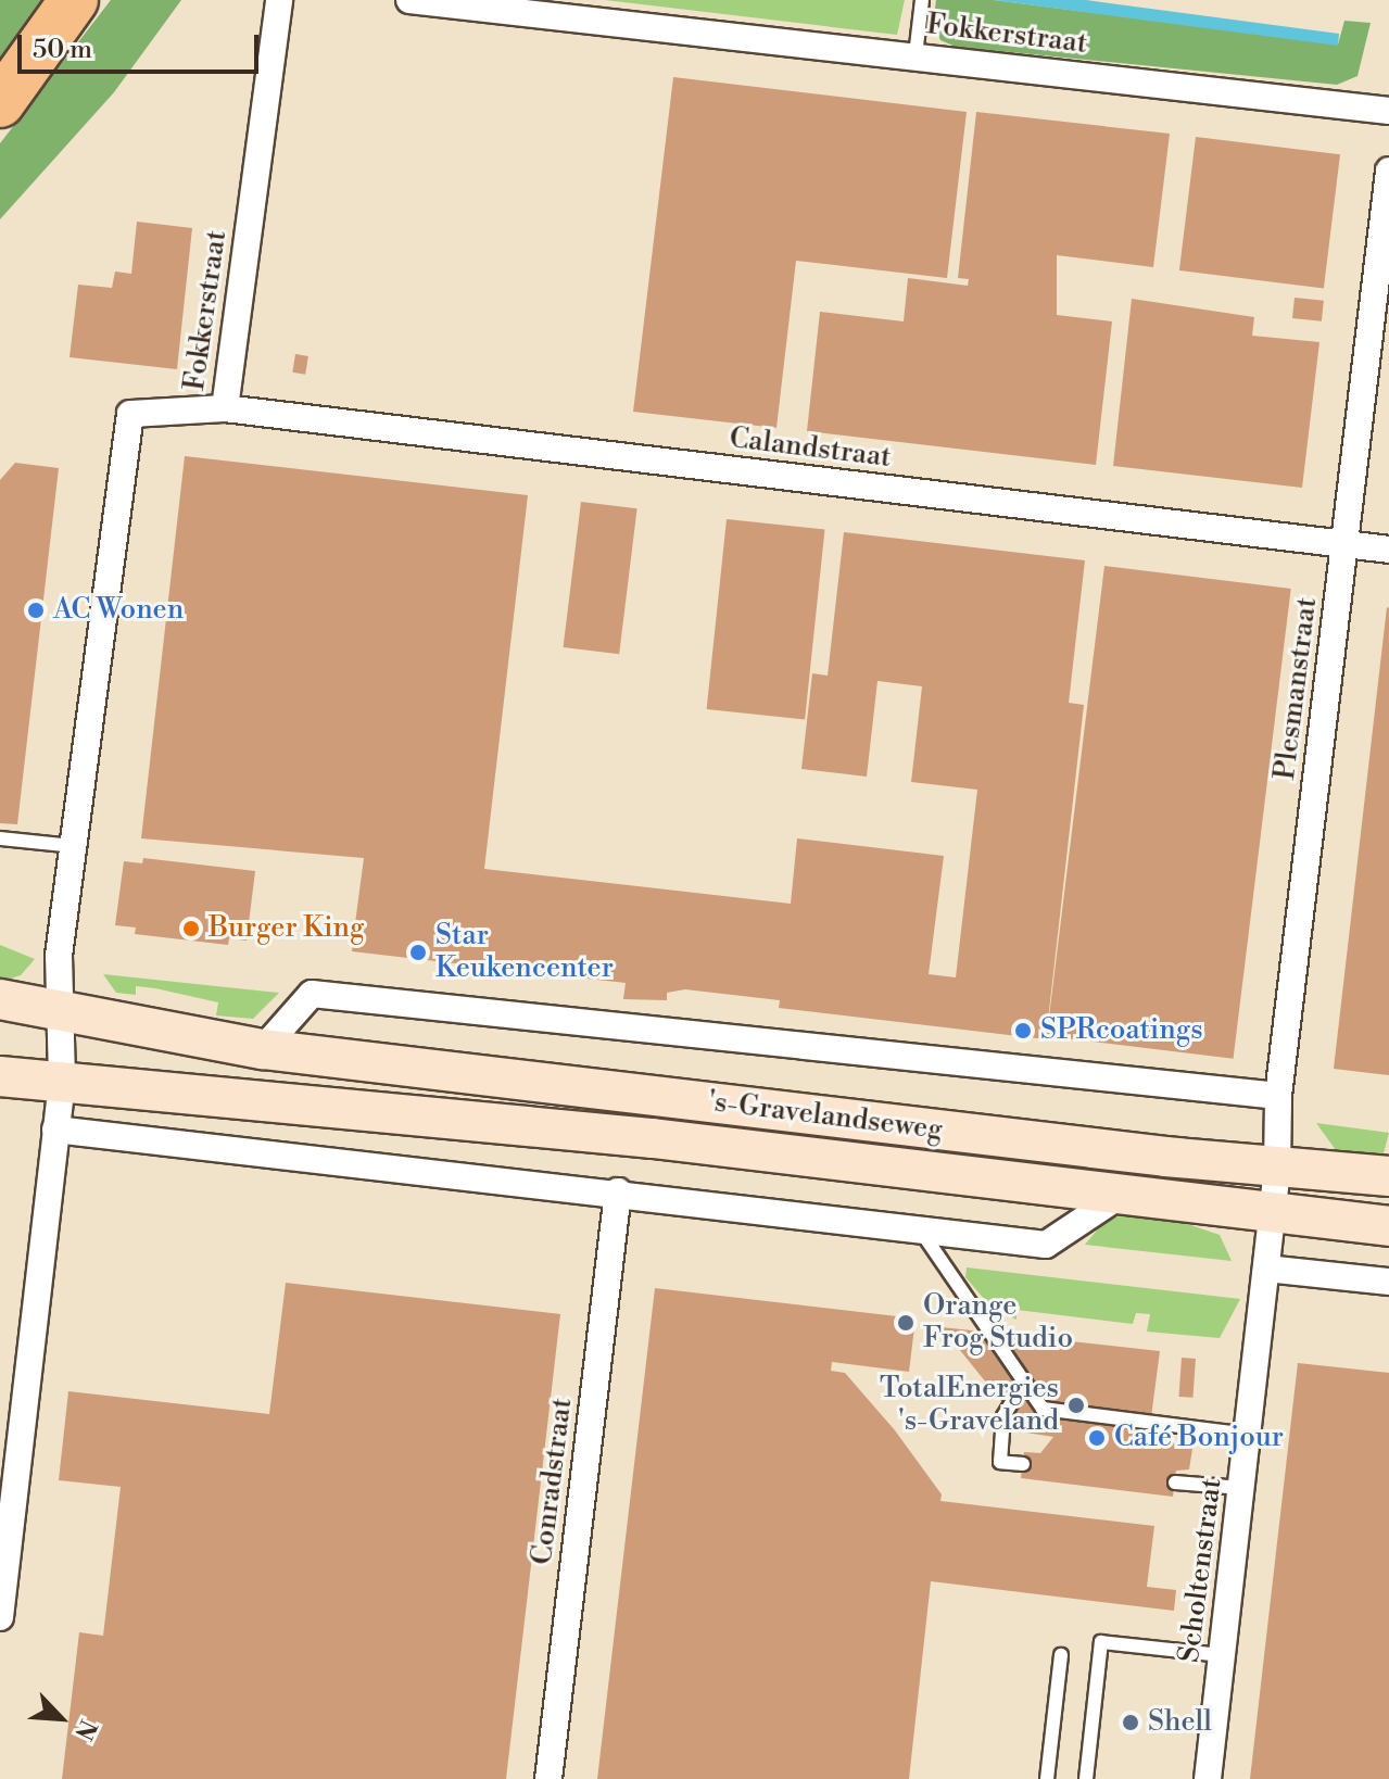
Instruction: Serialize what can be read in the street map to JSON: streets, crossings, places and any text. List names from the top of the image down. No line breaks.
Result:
{"streets":{"main road":["'s-Gravelandseweg"],"street":["Fokkerstraat","Calandstraat","Plesmanstraat","Conradstraat","Scholtenstraat"]},"crossings":[["Fokkerstraat","Calandstraat"],["Fokkerstraat","'s-Gravelandseweg"],["Calandstraat","Plesmanstraat"],["Plesmanstraat","'s-Gravelandseweg"],["Plesmanstraat","Scholtenstraat"],["'s-Gravelandseweg","Scholtenstraat"]],"places":["AC Wonen","Burger King","Star Keukencenter","SPRcoatings","Orange Frog Studio","TotalEnergies 's-Graveland","Café Bonjour","Shell"],"scale_bar":"50 m","north":"bottom right"}
